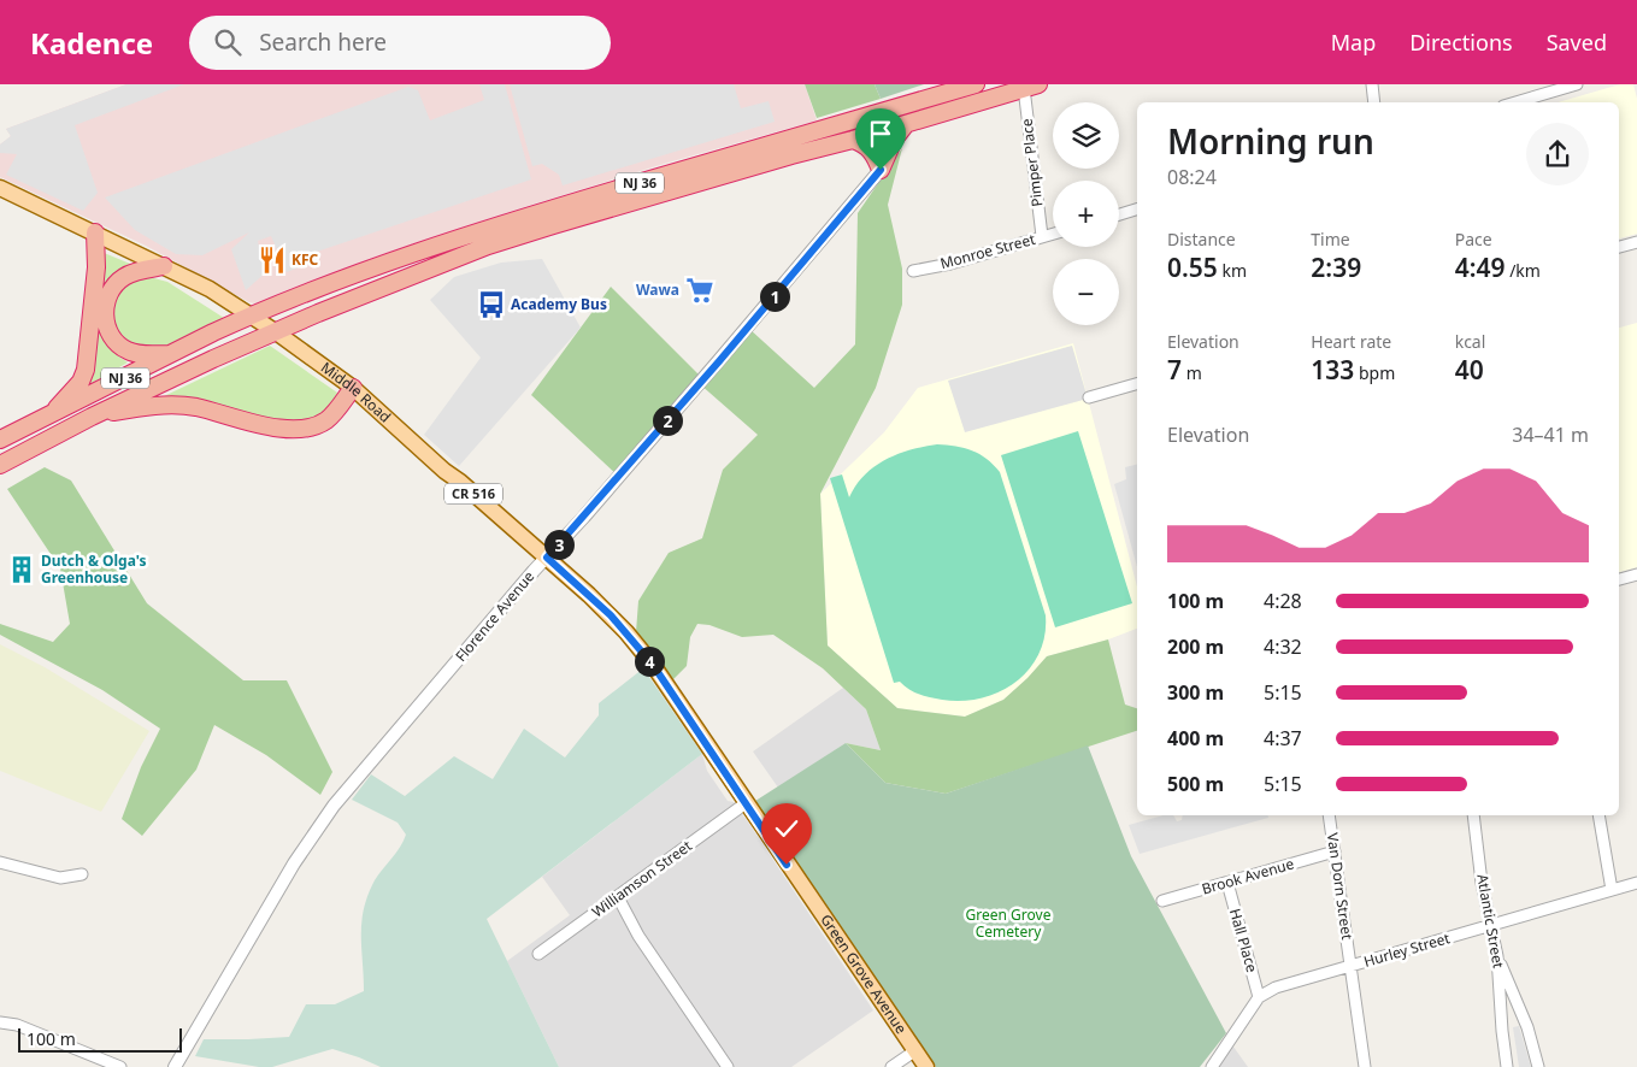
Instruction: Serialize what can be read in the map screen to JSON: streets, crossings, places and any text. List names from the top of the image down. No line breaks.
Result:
{"streets":{"highway":["NJ 36"],"main road":["Middle Road","CR 516","Green Grove Avenue"],"street":["Pimper Place","Monroe Street","Florence Avenue","Brook Avenue","Williamson Street","Van Dorn Street","Atlantic Street","Hall Place","Hurley Street"]},"crossings":[["Pimper Place","NJ 36"],["Pimper Place","Monroe Street"],["NJ 36","Middle Road"],["Middle Road","Florence Avenue"],["Middle Road","Green Grove Avenue"],["Brook Avenue","Van Dorn Street"],["Brook Avenue","Hall Place"],["Williamson Street","Green Grove Avenue"],["Van Dorn Street","Hurley Street"],["Atlantic Street","Hurley Street"],["Hall Place","Hurley Street"]],"parks":["Green Grove Cemetery"],"places":{"restaurant":["KFC"],"supermarket":["Wawa"],"bus stop":["Academy Bus"],"building":["Dutch & Olga's Greenhouse"]},"scale_bar":"100 m","page":{"header":"Kadence","search":"Search here","nav":["Map","Directions","Saved"],"map_buttons":["+","−"],"heading":["Morning run","08:24"],"stats":[["Distance","0.55 km"],["Time","2:39"],["Pace","4:49 /km"],["Elevation","7 m"],["Heart rate","133 bpm"],["kcal","40"]],"pins":["1","2","3","4"],"chart":["Elevation","34–41 m"],"list":[{"name":"100 m","note":"4:28"},{"name":"200 m","note":"4:32"},{"name":"300 m","note":"5:15"},{"name":"400 m","note":"4:37"},{"name":"500 m","note":"5:15"}],"scale":"100 m"}}
